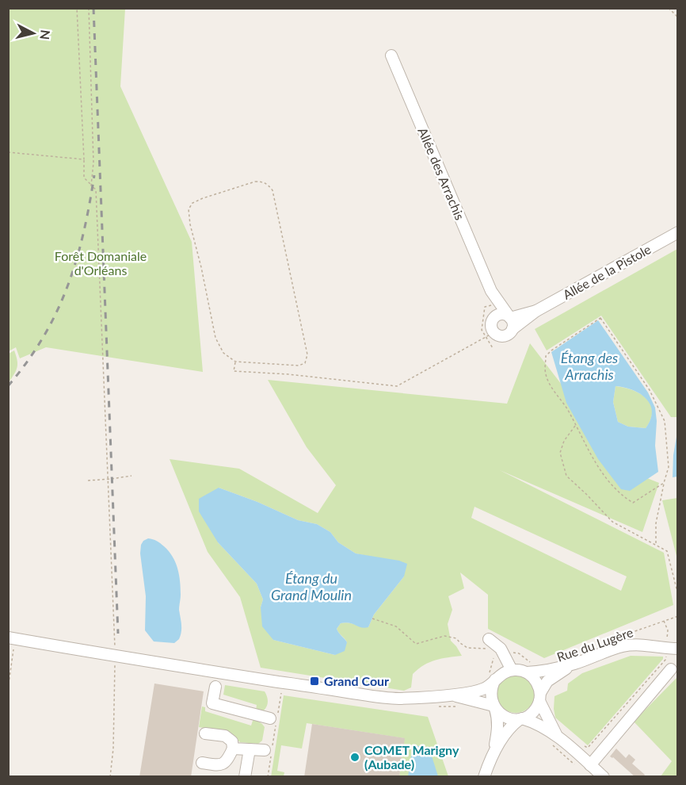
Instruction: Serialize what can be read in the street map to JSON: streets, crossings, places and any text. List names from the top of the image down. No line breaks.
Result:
{"streets":{"street":["Allée des Arrachis","Allée de la Pistole","Rue du Lugère"]},"water":["Étang des Arrachis","Étang du Grand Moulin"],"parks":["Forêt Domaniale d'Orléans"],"places":{"transit":["Grand Cour"],"other":["COMET Marigny (Aubade)"]},"north":"right"}
